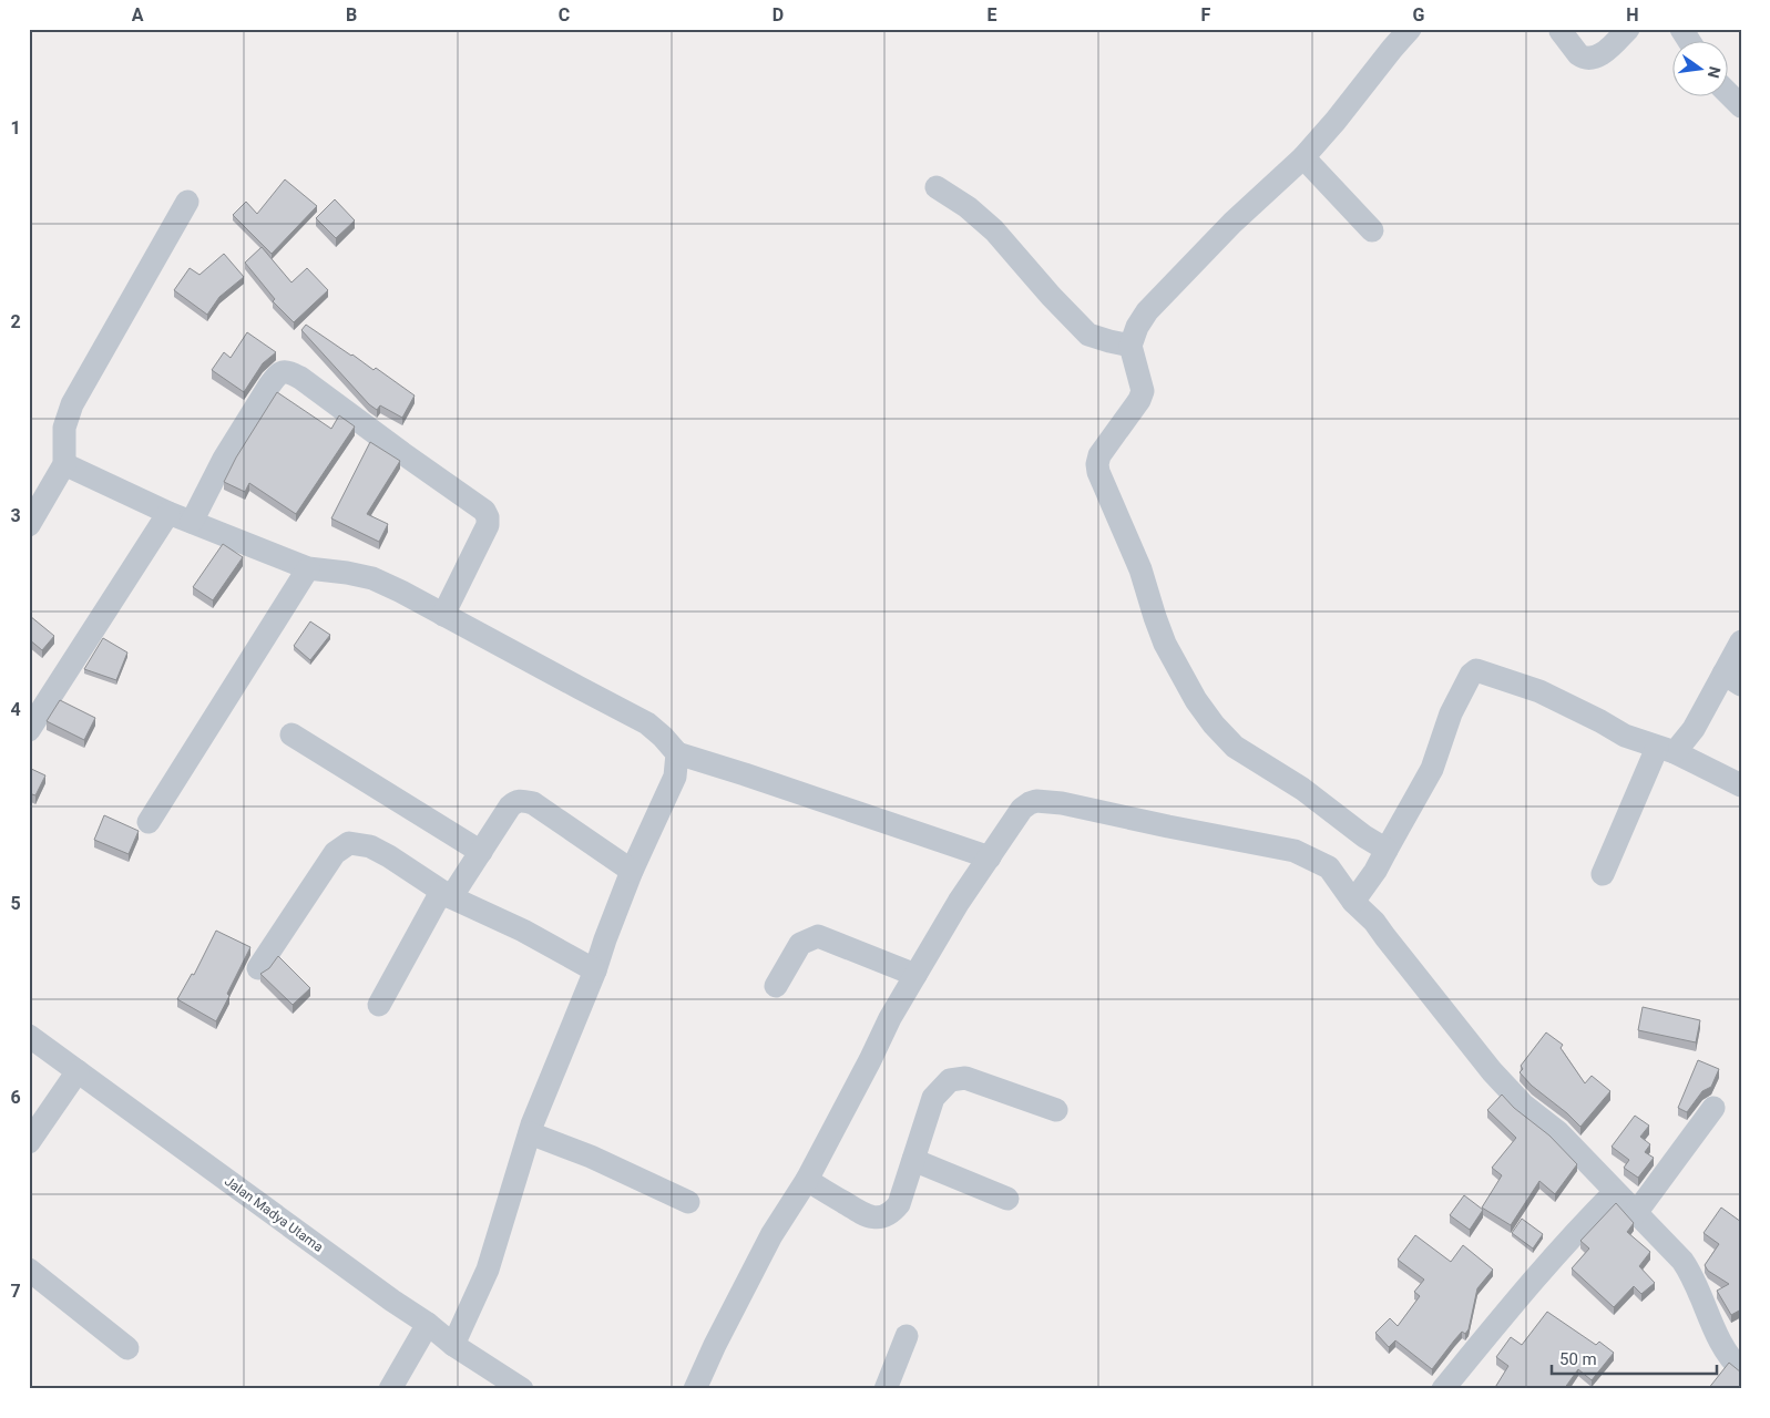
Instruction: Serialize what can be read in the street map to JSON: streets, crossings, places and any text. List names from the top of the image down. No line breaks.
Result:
{"streets":{"street":["Jalan Madya Utama"]},"scale_bar":"50 m","north":"right","grid":{"columns":["A","B","C","D","E","F","G","H"],"rows":["1","2","3","4","5","6","7"]}}
